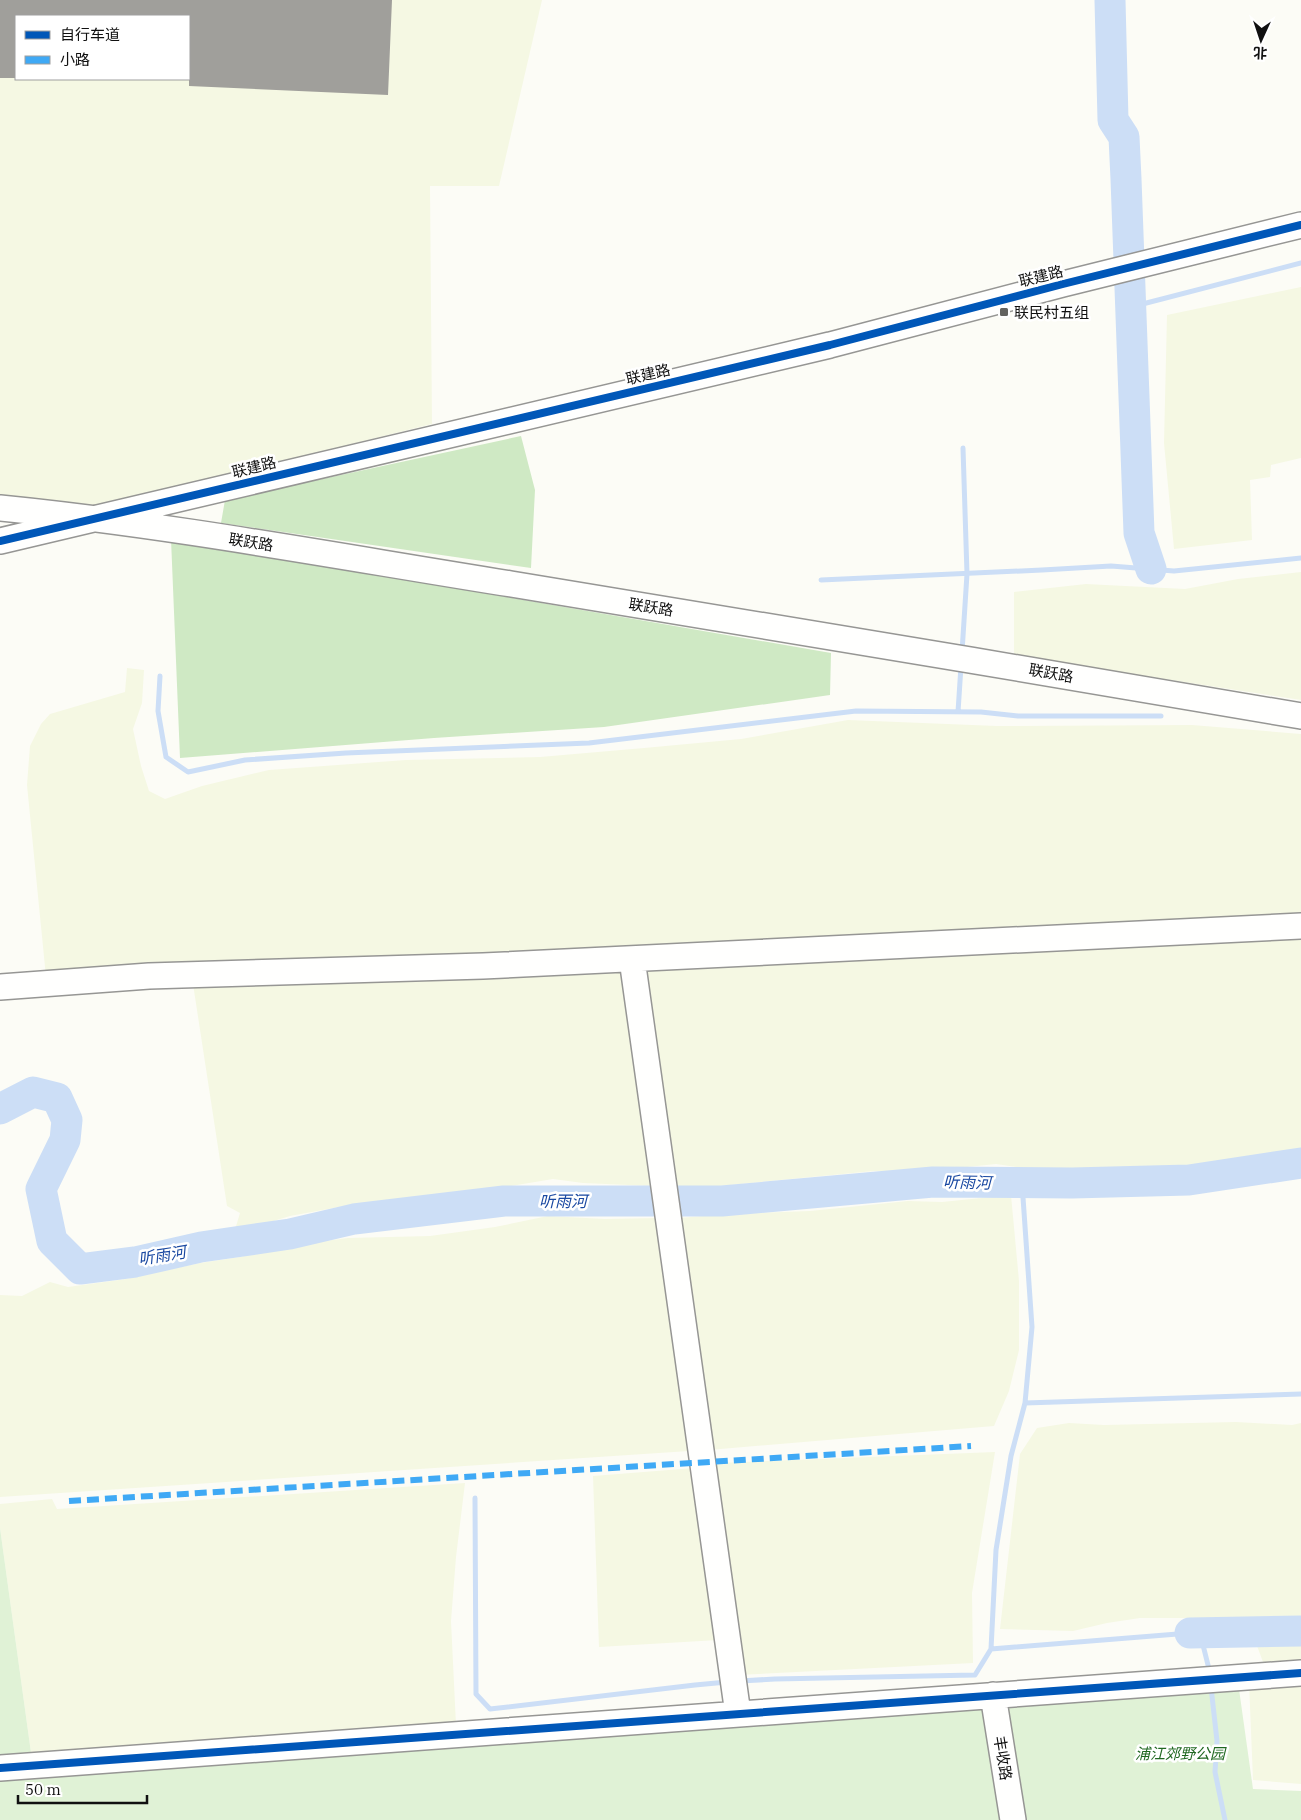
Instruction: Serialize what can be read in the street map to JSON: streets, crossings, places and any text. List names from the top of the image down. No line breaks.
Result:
{"streets":{"street":["联建路","联跃路","丰收路"]},"crossings":[["联建路","联跃路"]],"water":["听雨河"],"parks":["浦江郊野公园"],"places":{"transit":["联民村五组"]},"legend":["自行车道","小路"],"scale_bar":"50 m","north":"bottom"}
